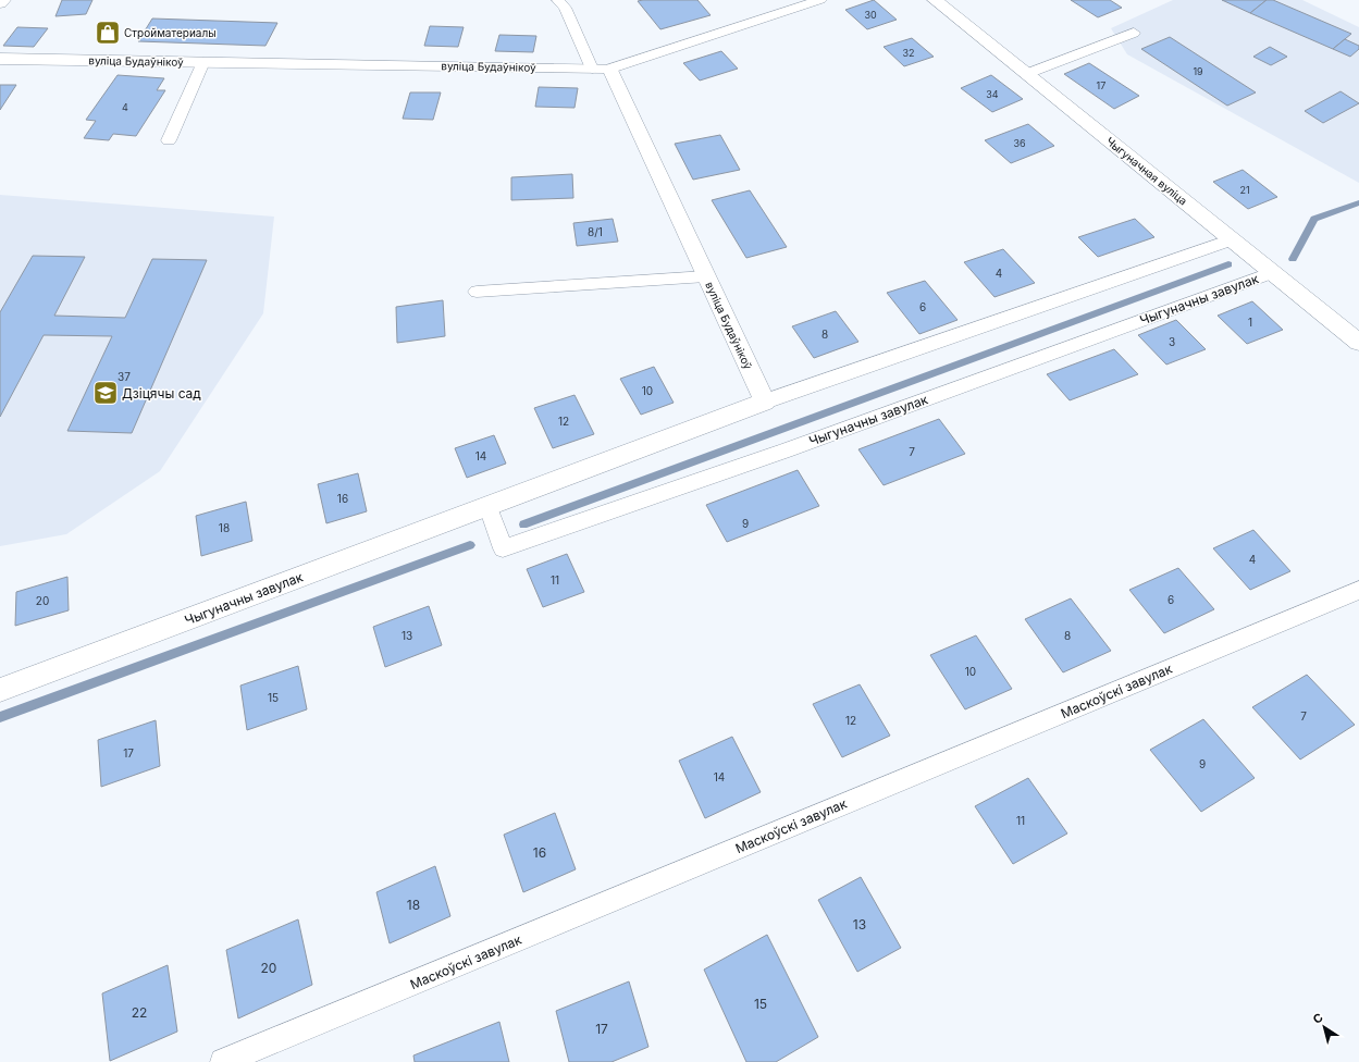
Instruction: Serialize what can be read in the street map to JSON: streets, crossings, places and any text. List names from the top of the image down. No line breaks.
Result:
{"streets":{"street":["вуліца Будаўнікоў","Чыгуначная вуліца","Чыгуначны завулак"],"lane":["Маскоўскі завулак"]},"crossings":[["вуліца Будаўнікоў","Чыгуначны завулак"],["Чыгуначная вуліца","Чыгуначны завулак"]],"places":{"shop":["Стройматериалы"],"school or university":["Дзіцячы сад"]},"house_numbers":["30","32","19","17","34","4","36","21","8/1","4","6","1","8","3","37","10","12","7","14","16","9","18","4","11","6","20","13","8","10","15","7","12","17","9","14","11","16","18","13","20","15","22","17"],"north":"top left"}
